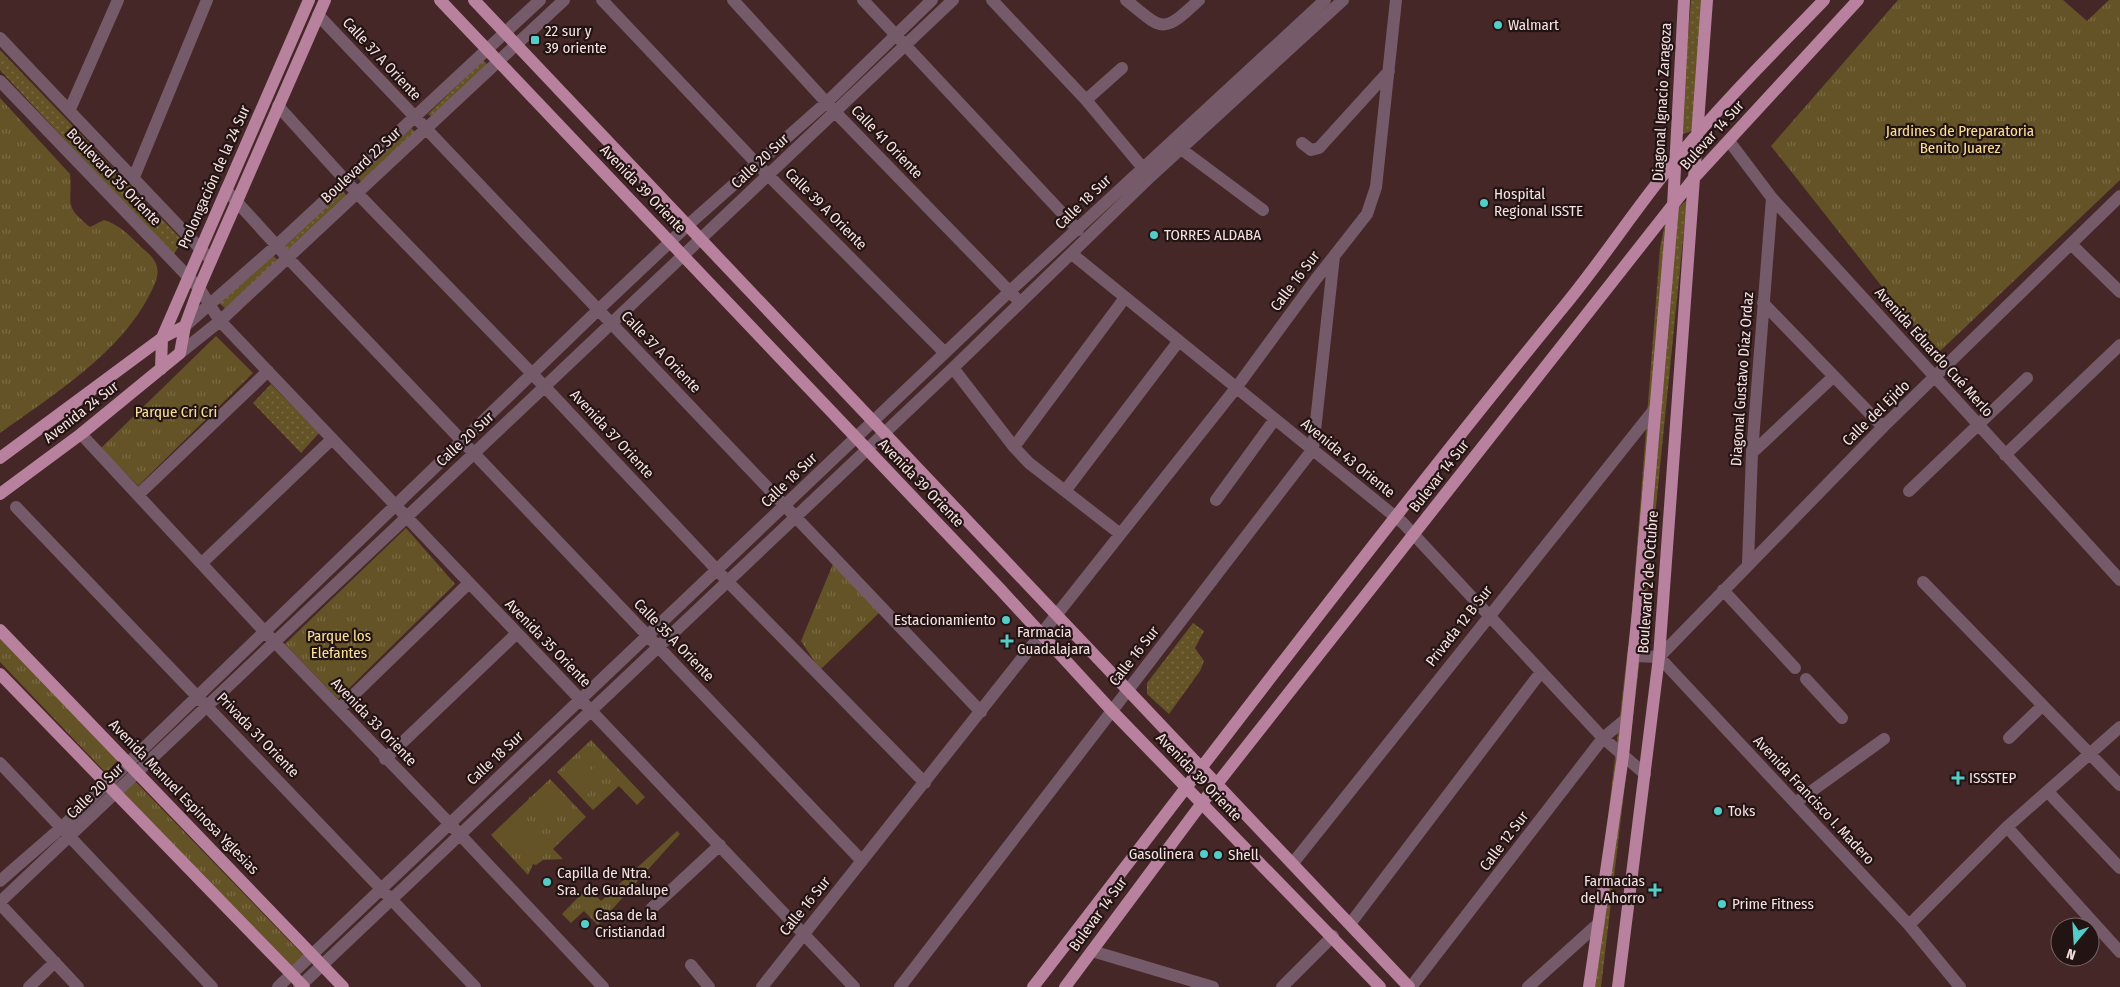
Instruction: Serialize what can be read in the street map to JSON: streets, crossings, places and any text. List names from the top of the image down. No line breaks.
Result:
{"streets":{"main road":["Diagonal Ignacio Zaragoza","Bulevar 14 Sur","Boulevard 22 Sur","Prolongación de la 24 Sur","Avenida 39 Oriente","Avenida 24 Sur","Boulevard 2 de Octubre","Avenida Manuel Espinosa Yglesias"],"street":["Calle 37 A Oriente","Calle 41 Oriente","Calle 20 Sur","Boulevard 35 Oriente","Calle 18 Sur","Calle 39 A Oriente","Calle 16 Sur","Avenida Eduardo Cué Merlo","Diagonal Gustavo Díaz Ordaz","Calle del Ejido","Avenida 37 Oriente","Avenida 43 Oriente","Privada 12 B Sur","Calle 35 A Oriente","Avenida 35 Oriente","Avenida 33 Oriente","Privada 31 Oriente","Avenida Francisco I. Madero","Calle 12 Sur"]},"crossings":[["Calle 37 A Oriente","Calle 20 Sur"],["Calle 37 A Oriente","Boulevard 22 Sur"],["Calle 37 A Oriente","Prolongación de la 24 Sur"],["Calle 37 A Oriente","Calle 18 Sur"],["Calle 37 A Oriente","Calle 16 Sur"],["Diagonal Ignacio Zaragoza","Bulevar 14 Sur"],["Diagonal Ignacio Zaragoza","Boulevard 2 de Octubre"],["Bulevar 14 Sur","Avenida 39 Oriente"],["Bulevar 14 Sur","Avenida Eduardo Cué Merlo"],["Bulevar 14 Sur","Avenida 43 Oriente"],["Bulevar 14 Sur","Boulevard 2 de Octubre"],["Calle 41 Oriente","Calle 20 Sur"],["Calle 41 Oriente","Calle 18 Sur"],["Calle 20 Sur","Avenida 39 Oriente"],["Calle 20 Sur","Calle 39 A Oriente"],["Calle 20 Sur","Avenida 37 Oriente"],["Calle 20 Sur","Calle 35 A Oriente"],["Calle 20 Sur","Avenida 35 Oriente"],["Calle 20 Sur","Avenida 33 Oriente"],["Calle 20 Sur","Privada 31 Oriente"],["Calle 20 Sur","Avenida Manuel Espinosa Yglesias"],["Boulevard 22 Sur","Boulevard 35 Oriente"],["Boulevard 22 Sur","Prolongación de la 24 Sur"],["Boulevard 22 Sur","Avenida 39 Oriente"],["Boulevard 22 Sur","Avenida 24 Sur"],["Boulevard 22 Sur","Avenida 37 Oriente"],["Boulevard 22 Sur","Calle 35 A Oriente"],["Boulevard 22 Sur","Avenida 35 Oriente"],["Boulevard 35 Oriente","Prolongación de la 24 Sur"],["Boulevard 35 Oriente","Avenida 35 Oriente"],["Prolongación de la 24 Sur","Avenida 24 Sur"],["Prolongación de la 24 Sur","Avenida 37 Oriente"],["Avenida 39 Oriente","Calle 18 Sur"],["Avenida 39 Oriente","Calle 16 Sur"],["Avenida 39 Oriente","Privada 12 B Sur"],["Avenida 39 Oriente","Calle 12 Sur"],["Calle 18 Sur","Calle 39 A Oriente"],["Calle 18 Sur","Avenida 37 Oriente"],["Calle 18 Sur","Avenida 43 Oriente"],["Calle 18 Sur","Calle 35 A Oriente"],["Calle 18 Sur","Avenida 35 Oriente"],["Calle 18 Sur","Avenida 33 Oriente"],["Calle 18 Sur","Privada 31 Oriente"],["Calle 18 Sur","Avenida Manuel Espinosa Yglesias"],["Calle 16 Sur","Avenida 37 Oriente"],["Calle 16 Sur","Avenida 43 Oriente"],["Calle 16 Sur","Calle 35 A Oriente"],["Calle 16 Sur","Avenida 35 Oriente"],["Avenida Eduardo Cué Merlo","Diagonal Gustavo Díaz Ordaz"],["Avenida Eduardo Cué Merlo","Calle del Ejido"],["Diagonal Gustavo Díaz Ordaz","Calle del Ejido"],["Avenida 24 Sur","Avenida 33 Oriente"],["Calle del Ejido","Boulevard 2 de Octubre"],["Calle del Ejido","Avenida Francisco I. Madero"],["Avenida 43 Oriente","Boulevard 2 de Octubre"],["Avenida 43 Oriente","Privada 12 B Sur"],["Avenida 43 Oriente","Calle 12 Sur"],["Boulevard 2 de Octubre","Privada 12 B Sur"],["Boulevard 2 de Octubre","Avenida Francisco I. Madero"],["Boulevard 2 de Octubre","Calle 12 Sur"]],"parks":["Jardines de Preparatoria Benito Juarez","Parque Cri Cri","Parque los Elefantes"],"places":{"other":["Walmart","Hospital Regional ISSTE","TORRES ALDABA","Estacionamiento","Toks","Gasolinera","Shell","Capilla de Ntra. Sra. de Guadalupe","Prime Fitness","Casa de la Cristiandad"],"transit":["22 sur y 39 oriente"],"health":["Farmacia Guadalajara","ISSSTEP","Farmacias del Ahorro"]},"north":"bottom"}
